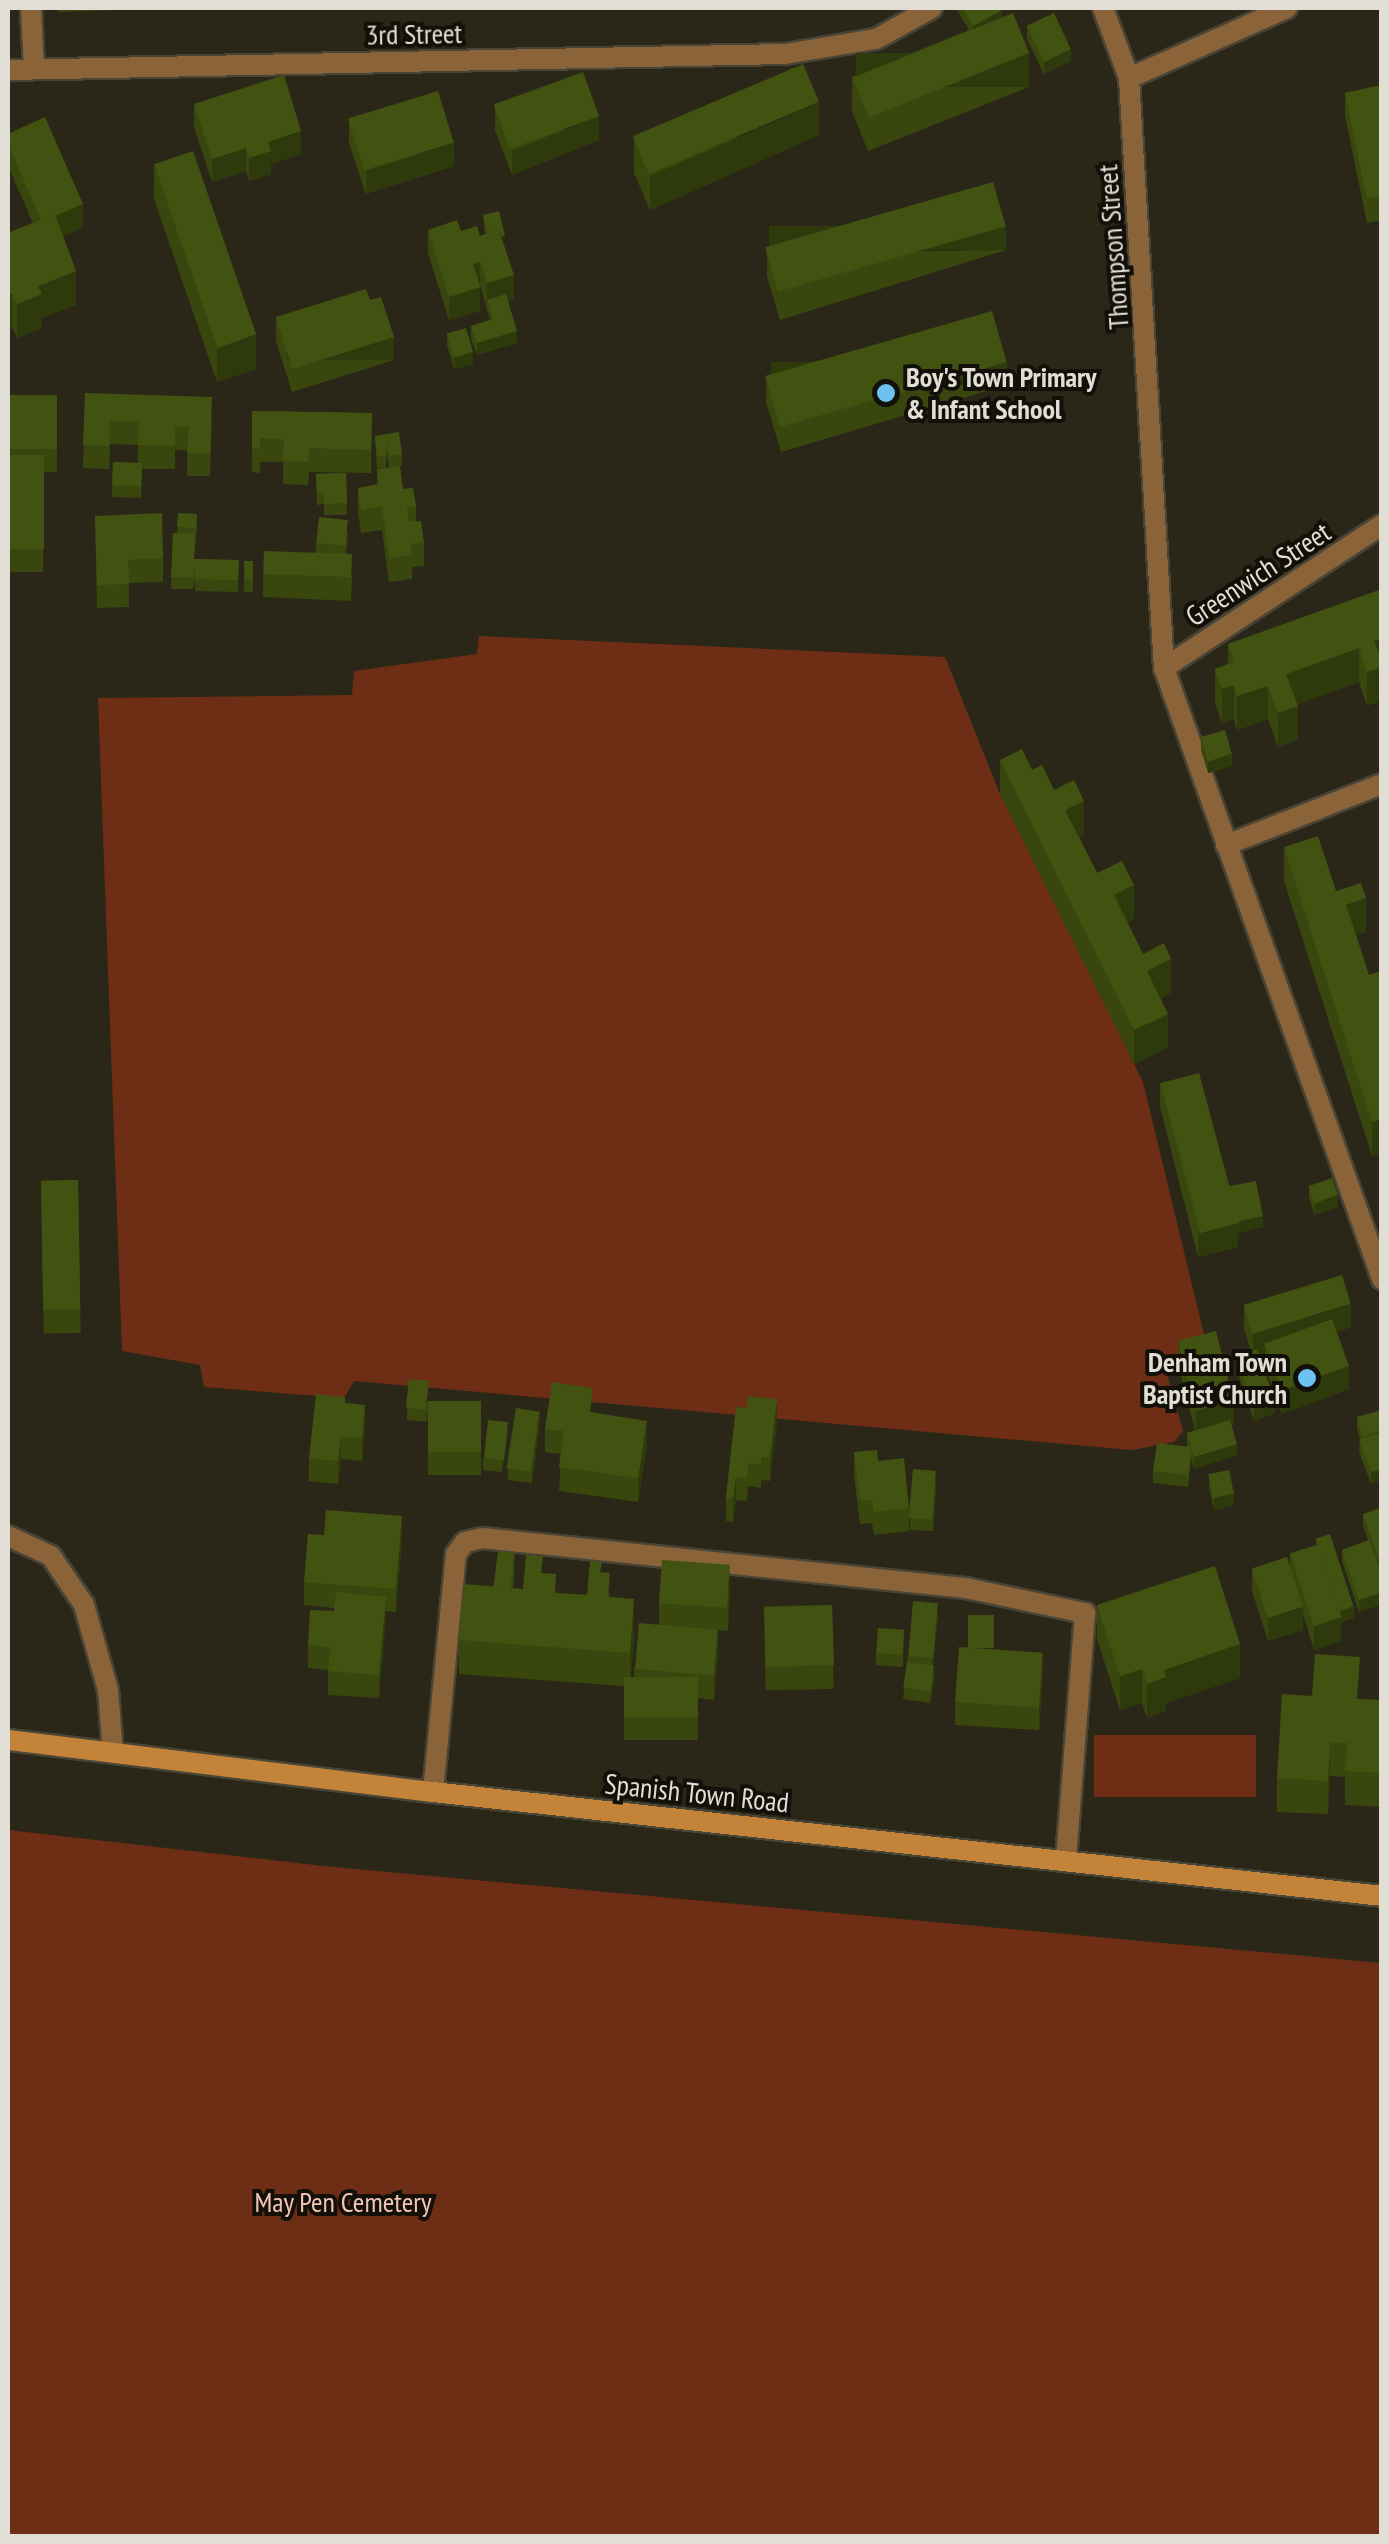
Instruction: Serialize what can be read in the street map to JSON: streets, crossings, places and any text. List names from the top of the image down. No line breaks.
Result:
{"streets":{"main road":["Spanish Town Road"],"street":["3rd Street","Thompson Street","Greenwich Street"]},"crossings":[["Thompson Street","Greenwich Street"]],"parks":["May Pen Cemetery"],"places":["Boy's Town Primary & Infant School","Denham Town Baptist Church"]}
